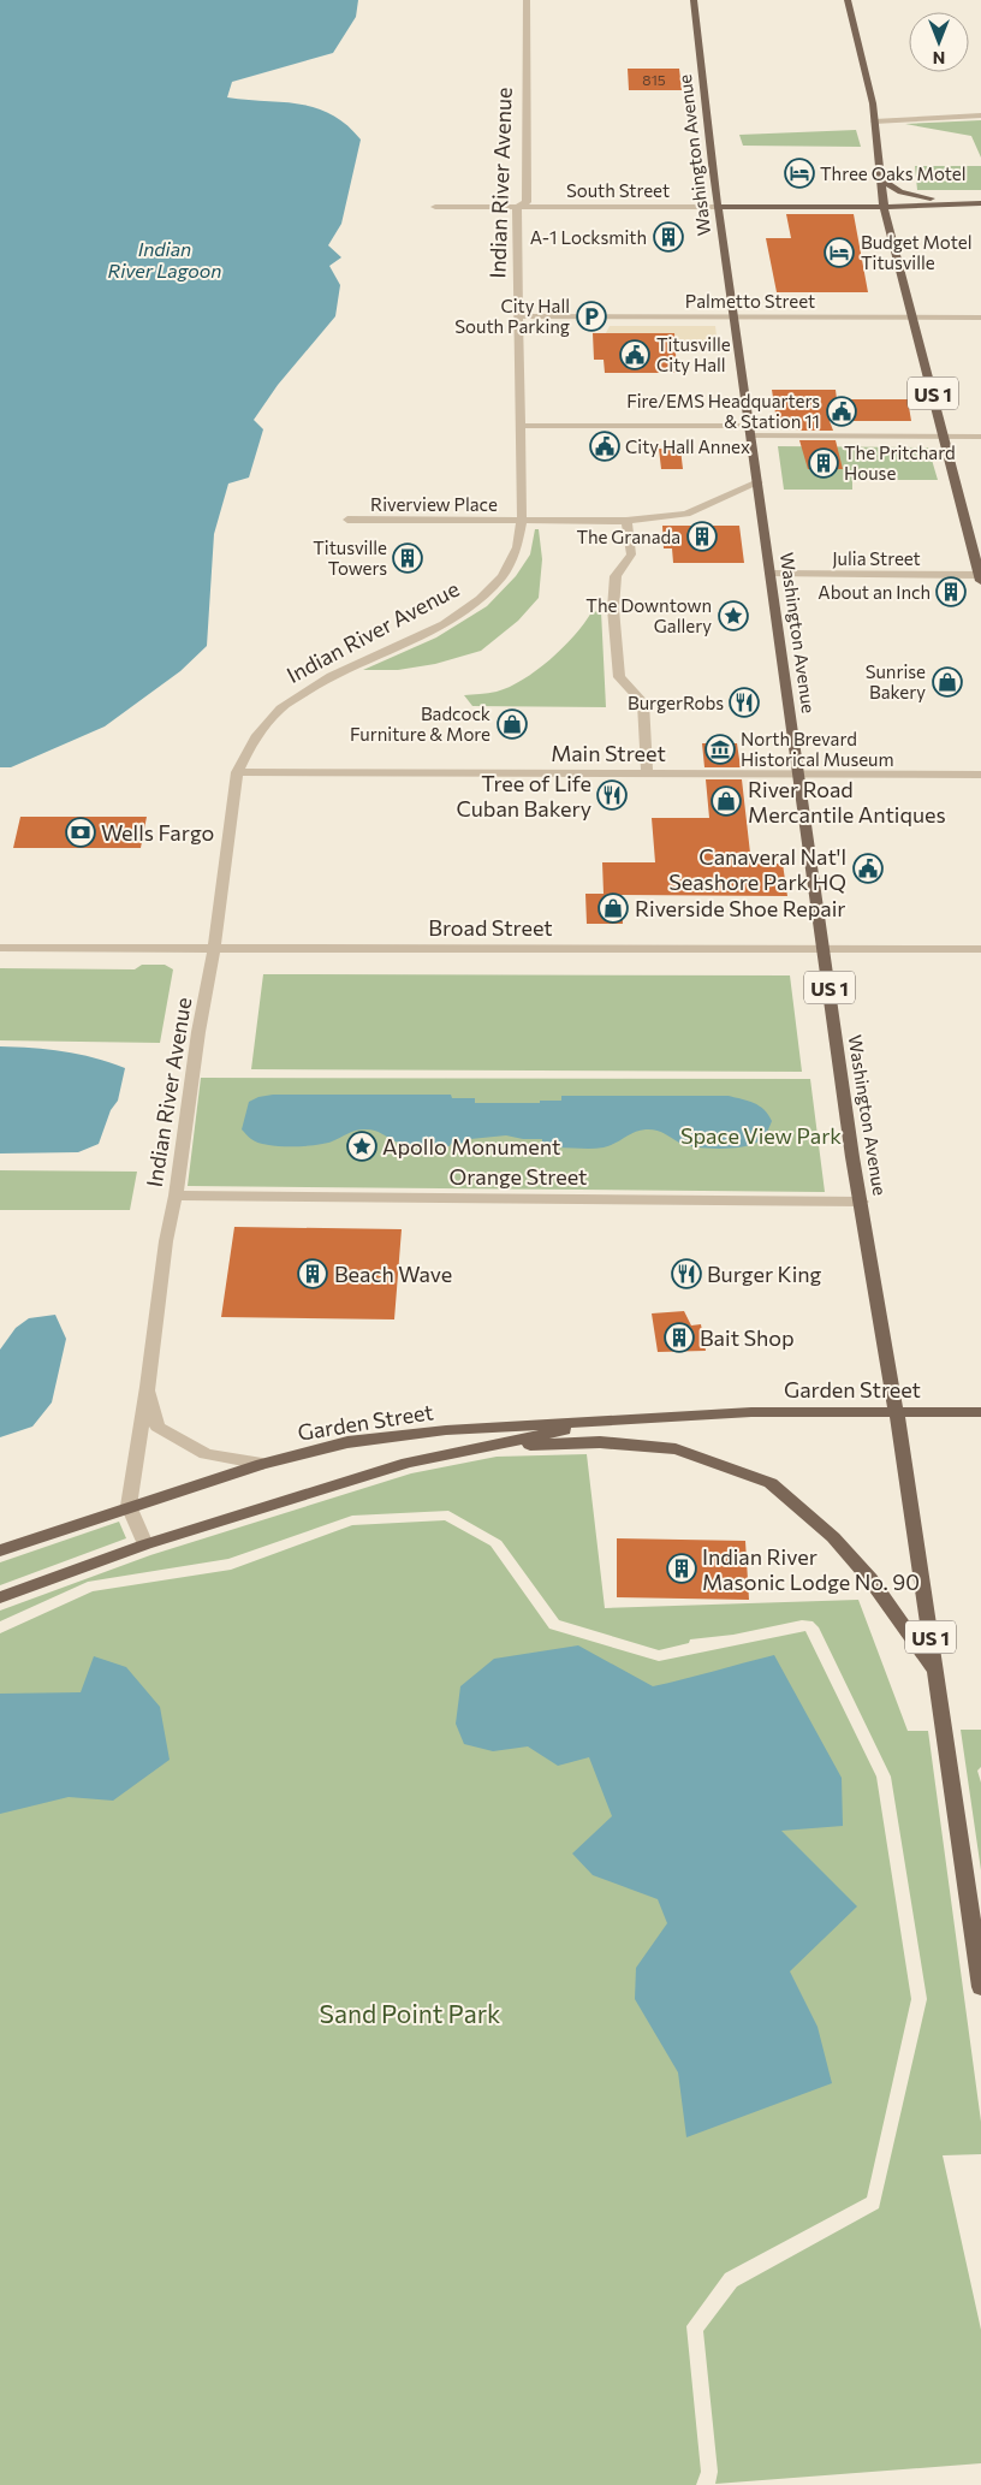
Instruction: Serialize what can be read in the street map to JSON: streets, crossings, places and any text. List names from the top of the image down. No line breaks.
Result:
{"streets":{"main road":["Washington Avenue","South Street","US 1","Garden Street"],"street":["Indian River Avenue","Palmetto Street","Riverview Place","Julia Street","Main Street","Broad Street","Orange Street"]},"crossings":[["Washington Avenue","South Street"],["Washington Avenue","Palmetto Street"],["Washington Avenue","US 1"],["Washington Avenue","Riverview Place"],["Washington Avenue","Julia Street"],["Washington Avenue","Main Street"],["Washington Avenue","Broad Street"],["Washington Avenue","Orange Street"],["Washington Avenue","Garden Street"],["Indian River Avenue","South Street"],["Indian River Avenue","Palmetto Street"],["Indian River Avenue","Riverview Place"],["Indian River Avenue","Main Street"],["Indian River Avenue","Broad Street"],["Indian River Avenue","Orange Street"],["Indian River Avenue","Garden Street"],["South Street","US 1"],["Palmetto Street","US 1"],["US 1","Julia Street"],["US 1","Garden Street"]],"water":["Indian River Lagoon"],"parks":["Space View Park","Sand Point Park"],"places":{"hotel":["Three Oaks Motel","Budget Motel Titusville"],"building":["A-1 Locksmith","The Pritchard House","The Granada","Titusville Towers","About an Inch","Beach Wave","Bait Shop","Indian River Masonic Lodge No. 90"],"parking":["City Hall South Parking"],"public building":["Titusville City Hall","Fire/EMS Headquarters & Station 11","City Hall Annex","Canaveral Nat'l Seashore Park HQ"],"place":["The Downtown Gallery","Apollo Monument"],"shop":["Sunrise Bakery","Badcock Furniture & More","River Road Mercantile Antiques","Riverside Shoe Repair"],"restaurant":["BurgerRobs","Tree of Life Cuban Bakery","Burger King"],"museum":["North Brevard Historical Museum"],"bank":["Wells Fargo"]},"house_numbers":["815"],"north":"bottom"}
